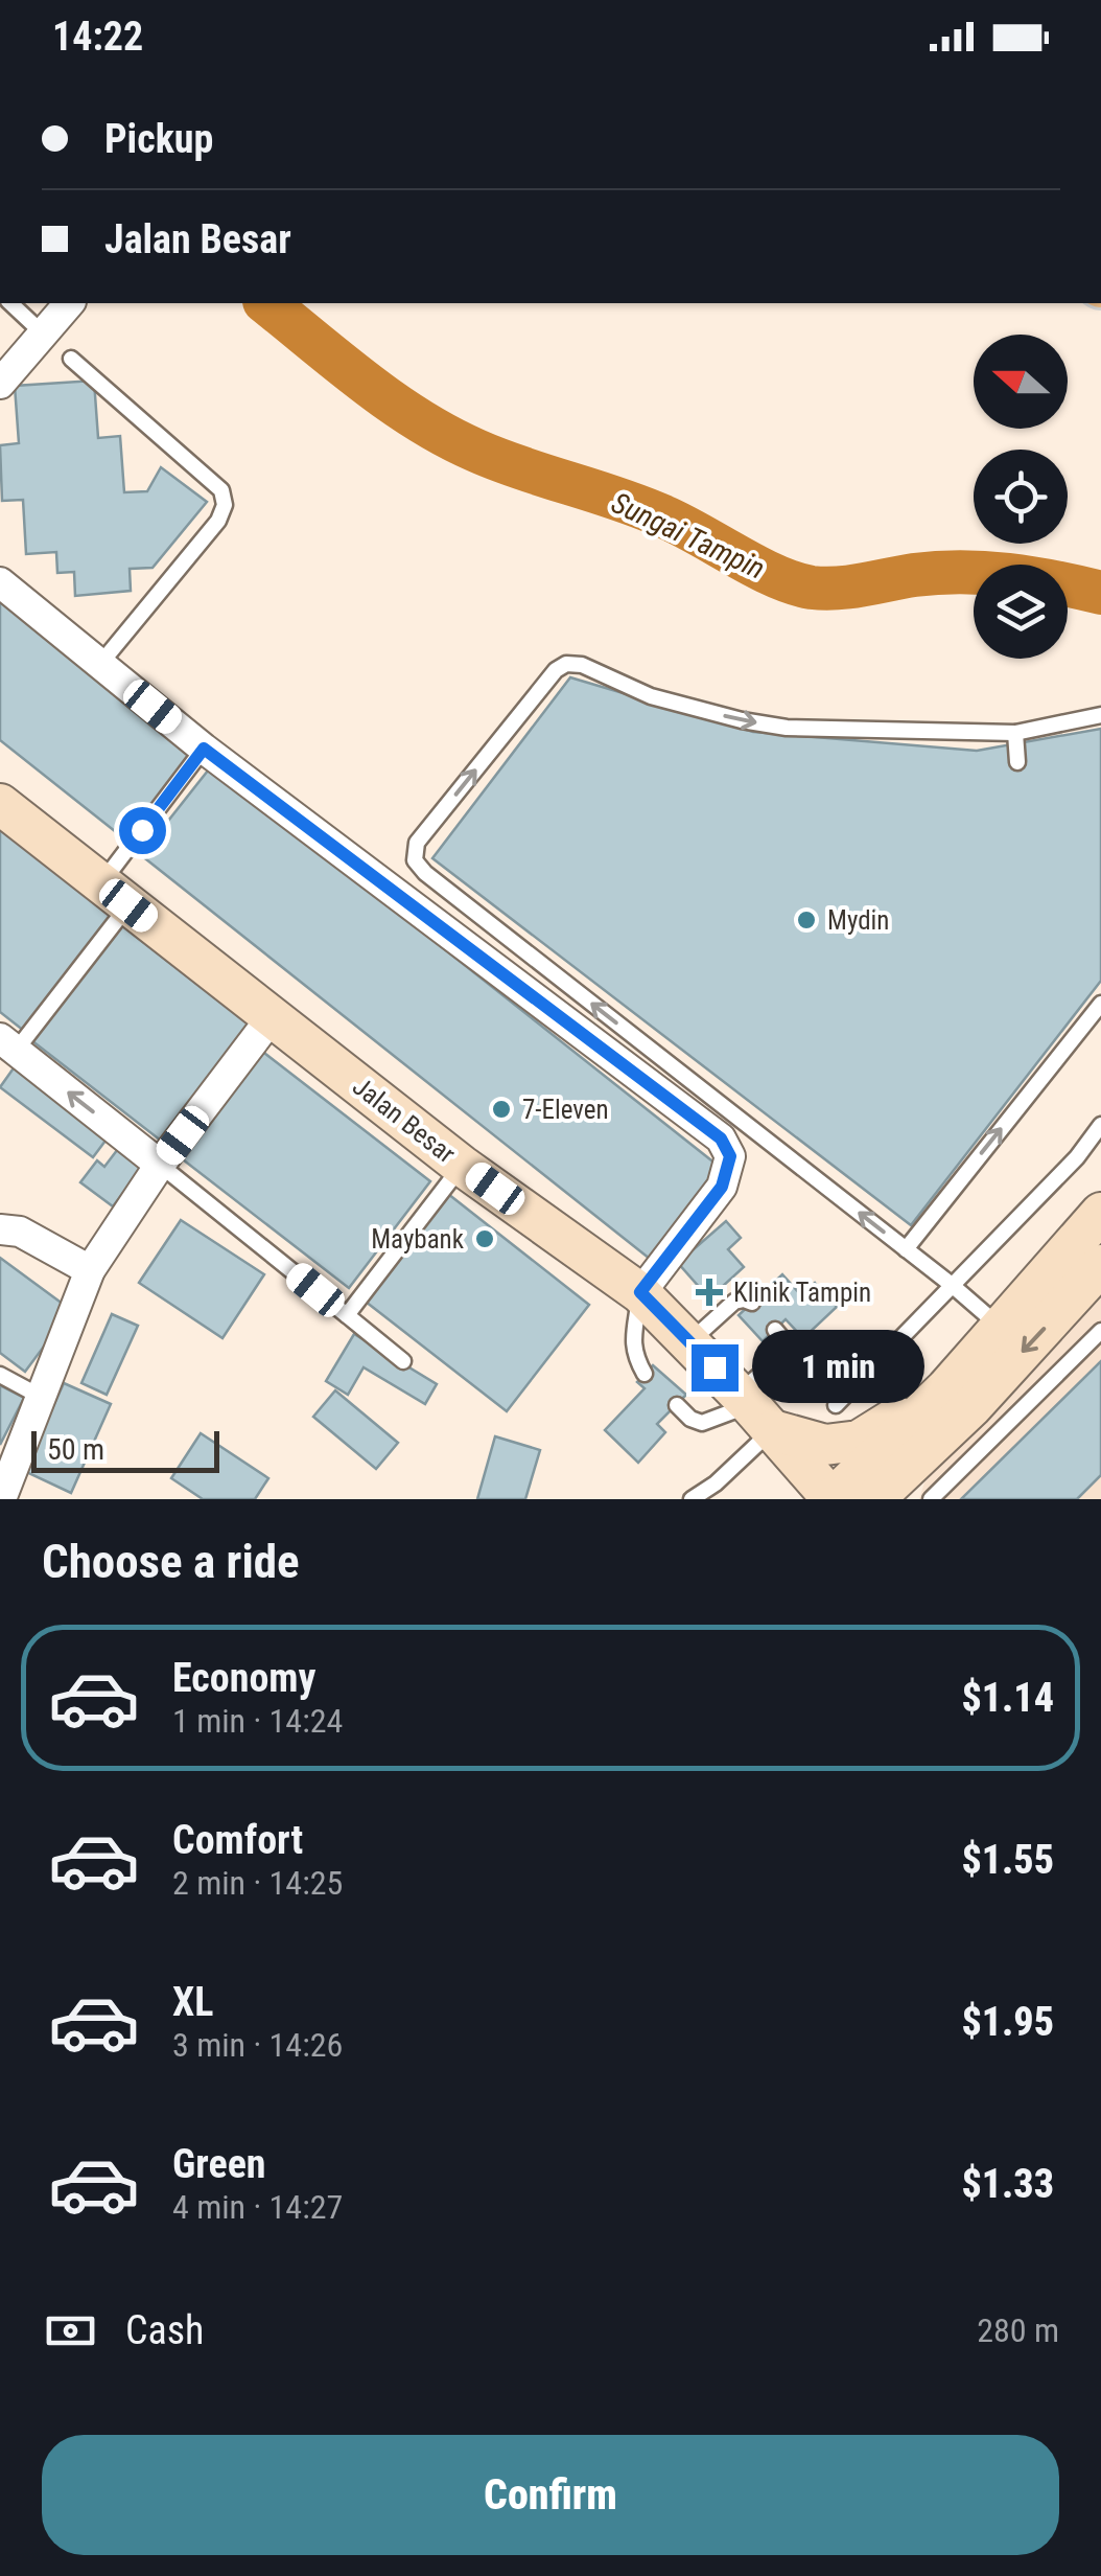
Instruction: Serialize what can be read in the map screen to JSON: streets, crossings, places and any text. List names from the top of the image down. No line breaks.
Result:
{"streets":{"street":["Jalan Besar"]},"water":["Sungai Tampin"],"places":{"other":["Mydin","7-Eleven","Maybank"],"health":["Klinik Tampin"]},"scale_bar":"50 m","north":"left","page":{"status":"14:22","banner":["Pickup","Jalan Besar"],"bubble":"1 min","scale":"50 m","heading":"Choose a ride","list":[{"name":"Economy","note":"1 min · 14:24","value":"$1.14"},{"name":"Comfort","note":"2 min · 14:25","value":"$1.55"},{"name":"XL","note":"3 min · 14:26","value":"$1.95"},{"name":"Green","note":"4 min · 14:27","value":"$1.33"}],"pay":["Cash","280 m"],"buttons":"Confirm"}}
